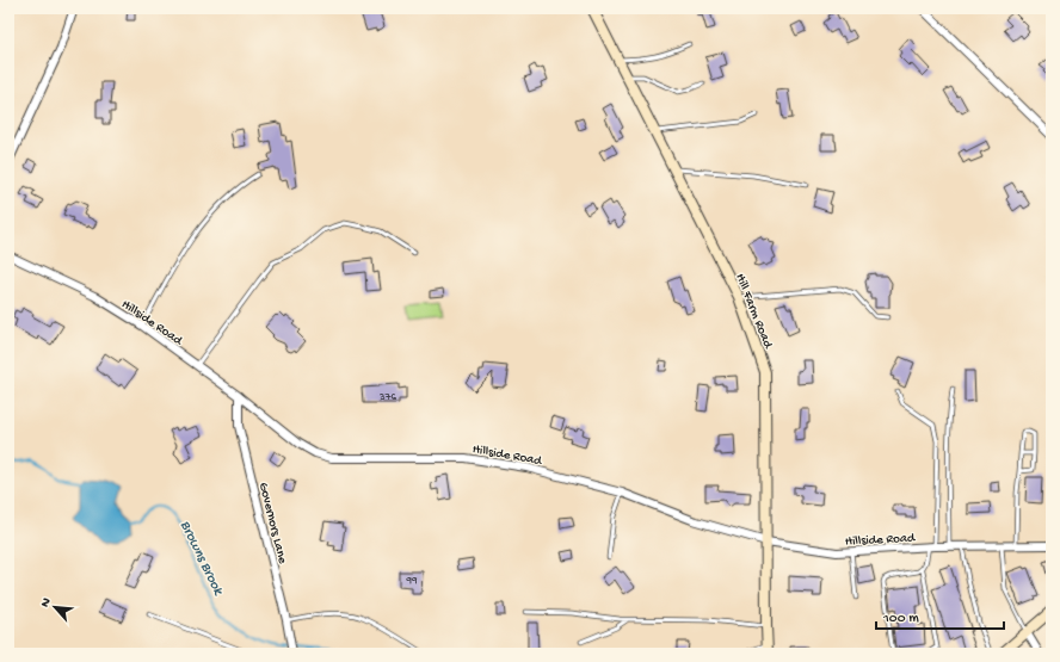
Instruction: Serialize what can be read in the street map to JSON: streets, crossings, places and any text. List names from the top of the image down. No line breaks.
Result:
{"streets":{"main road":["Hill Farm Road"],"street":["Hillside Road","Governors Lane"]},"crossings":[["Hill Farm Road","Hillside Road"],["Hillside Road","Governors Lane"]],"water":["Browns Brook"],"house_numbers":["376","99"],"scale_bar":"100 m","north":"top left"}
